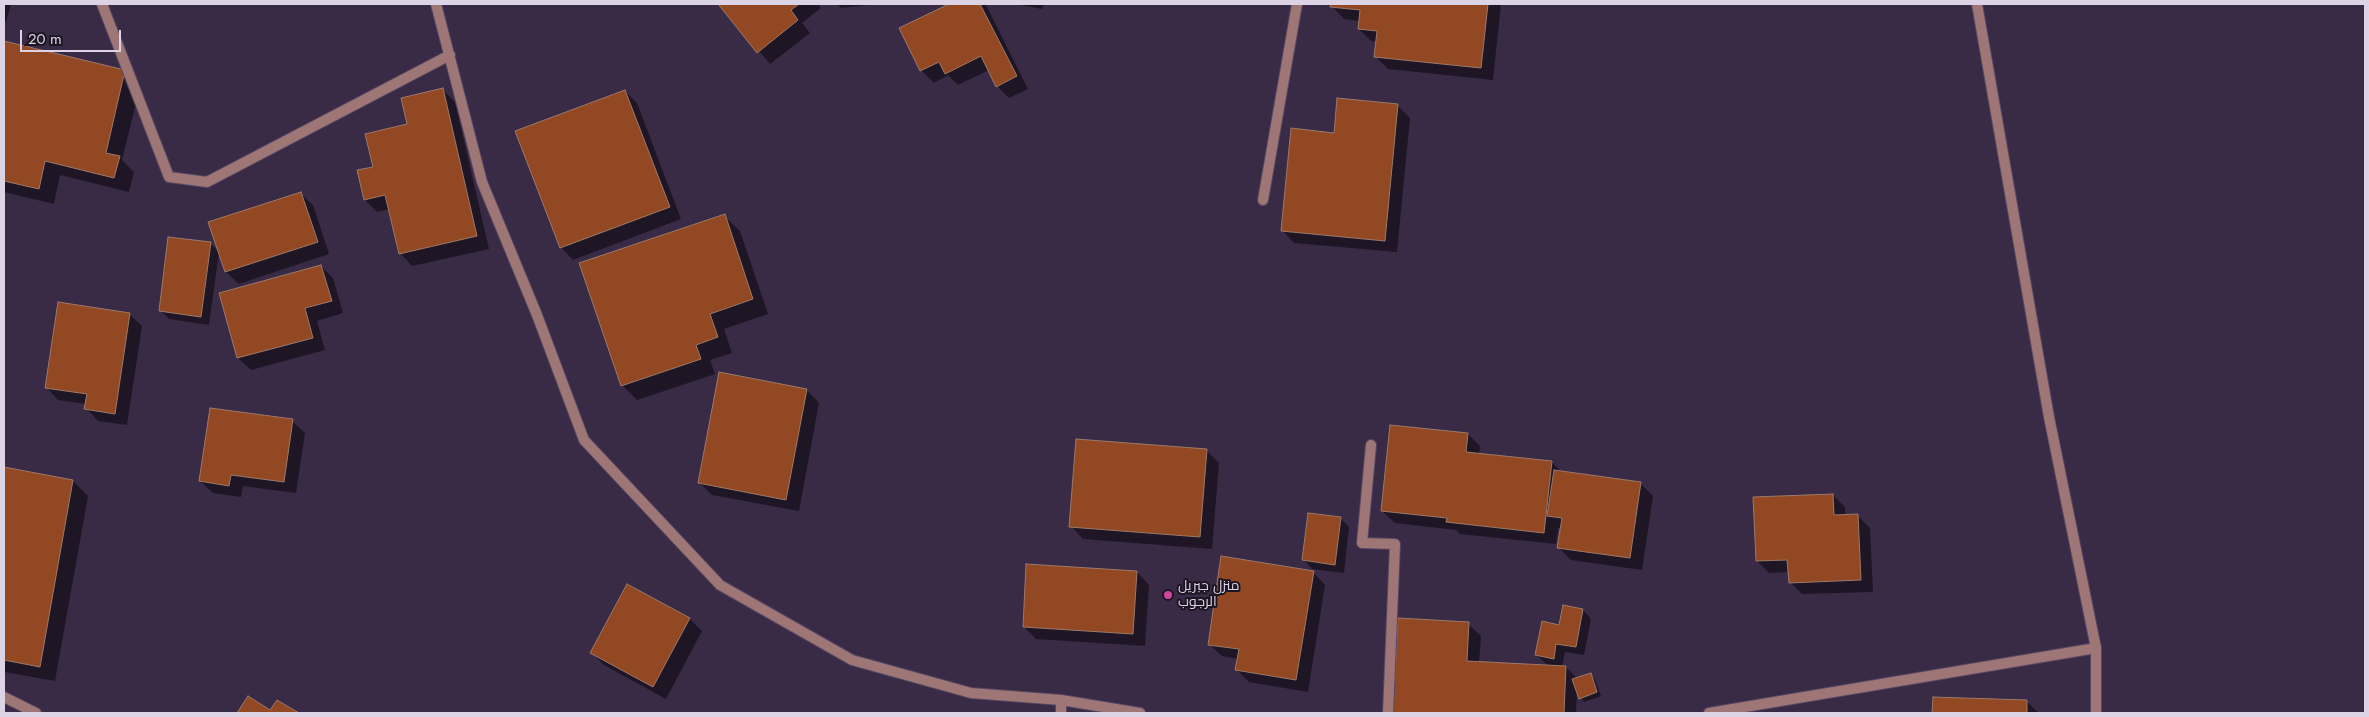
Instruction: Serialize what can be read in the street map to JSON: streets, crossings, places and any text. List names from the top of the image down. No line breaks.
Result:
{"places":["منزل جبريل الرجوب"],"scale_bar":"20 m"}
